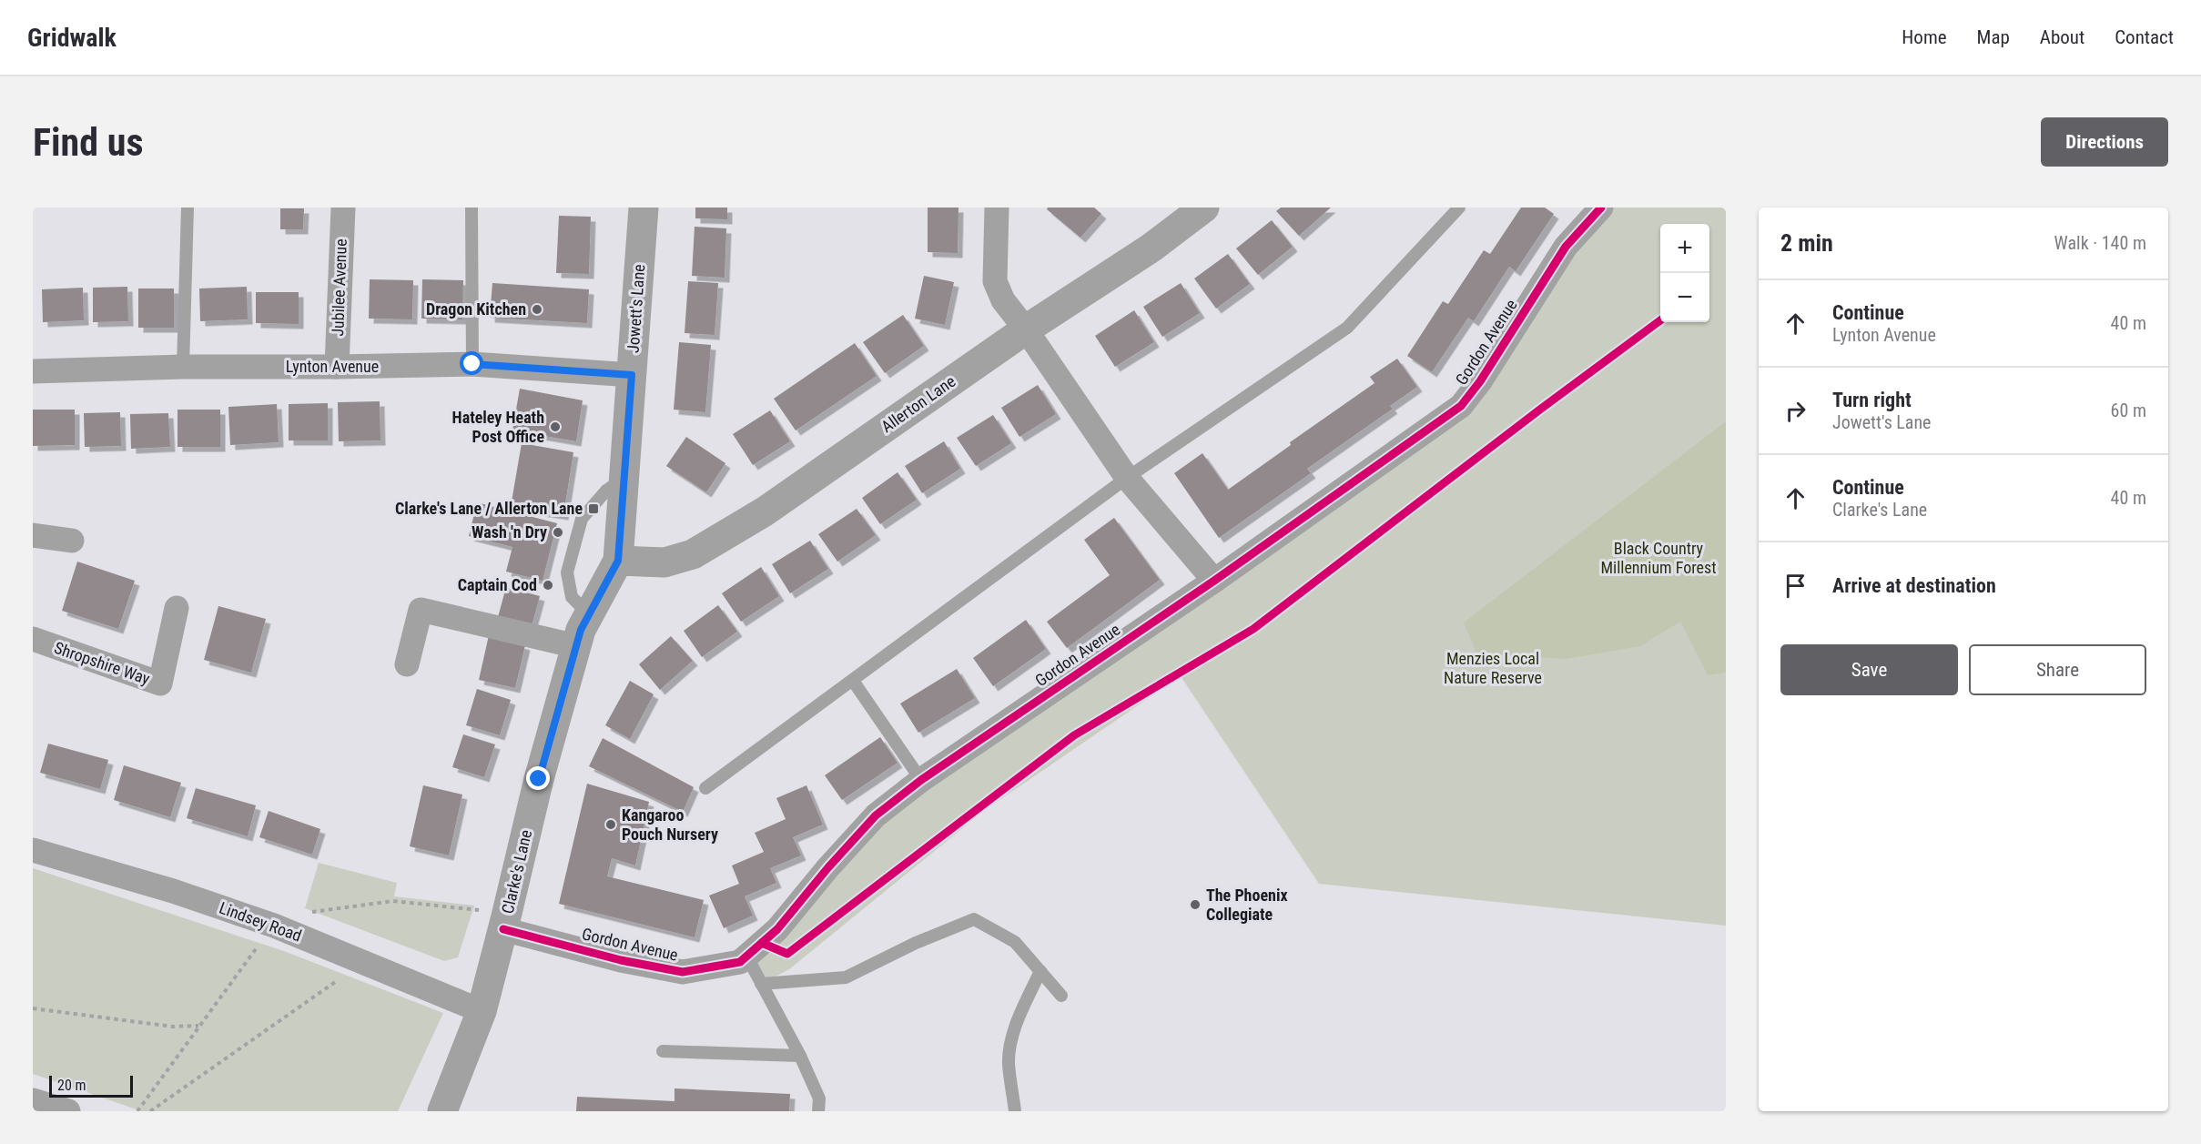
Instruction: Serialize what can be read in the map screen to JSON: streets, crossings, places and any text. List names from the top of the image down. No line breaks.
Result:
{"streets":{"street":["Jubilee Avenue","Jowett's Lane","Gordon Avenue","Lynton Avenue","Allerton Lane","Shropshire Way","Clarke's Lane","Lindsey Road"]},"crossings":[["Jubilee Avenue","Lynton Avenue"],["Jowett's Lane","Lynton Avenue"],["Jowett's Lane","Allerton Lane"],["Jowett's Lane","Clarke's Lane"],["Gordon Avenue","Clarke's Lane"],["Clarke's Lane","Lindsey Road"]],"parks":["Black Country Millennium Forest","Menzies Local Nature Reserve"],"places":{"other":["Dragon Kitchen","Hateley Heath Post Office","Wash 'n Dry","Captain Cod","Kangaroo Pouch Nursery","The Phoenix Collegiate"],"transit":["Clarke's Lane / Allerton Lane"]},"scale_bar":"20 m","page":{"header":"Gridwalk","nav":["Home","Map","About","Contact"],"buttons":["Directions",["Save","Share"]],"title":"Find us","heading":["2 min","Walk · 140 m"],"map_buttons":["+","−"],"list":[["Continue","Lynton Avenue","40 m"],["Turn right","Jowett's Lane","60 m"],["Continue","Clarke's Lane","40 m"],"Arrive at destination"],"scale":"20 m"}}
